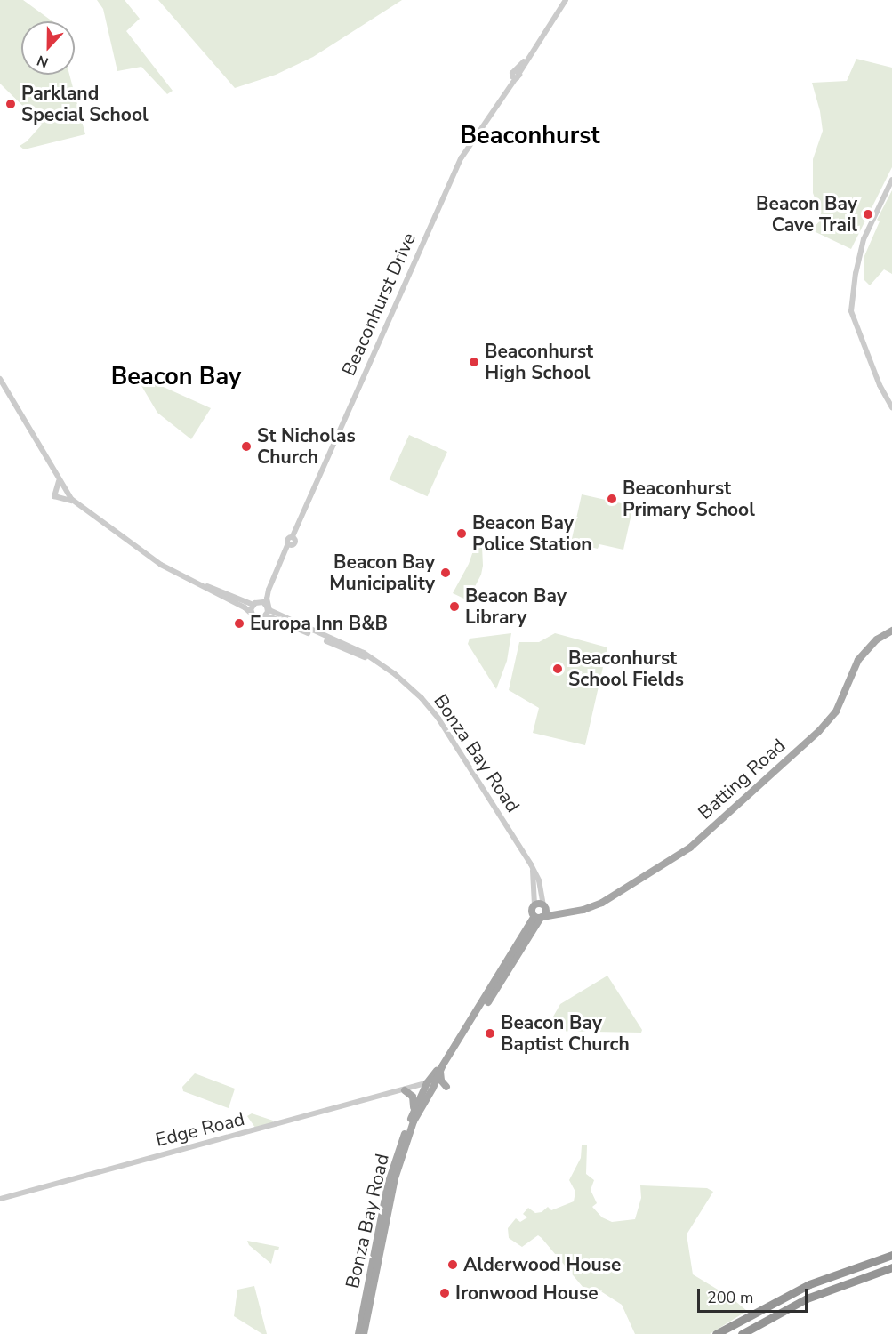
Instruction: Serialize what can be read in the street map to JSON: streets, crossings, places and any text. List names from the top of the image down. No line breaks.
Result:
{"streets":{"main road":["Bonza Bay Road","Batting Road"],"street":["Beaconhurst Drive","Edge Road"]},"crossings":[["Bonza Bay Road","Batting Road"],["Bonza Bay Road","Edge Road"]],"districts":["Beaconhurst","Beacon Bay"],"places":["Parkland Special School","Beacon Bay Cave Trail","Beaconhurst High School","St Nicholas Church","Beaconhurst Primary School","Beacon Bay Police Station","Beacon Bay Municipality","Beacon Bay Library","Europa Inn B&B","Beaconhurst School Fields","Beacon Bay Baptist Church","Alderwood House","Ironwood House"],"scale_bar":"200 m","north":"bottom"}
